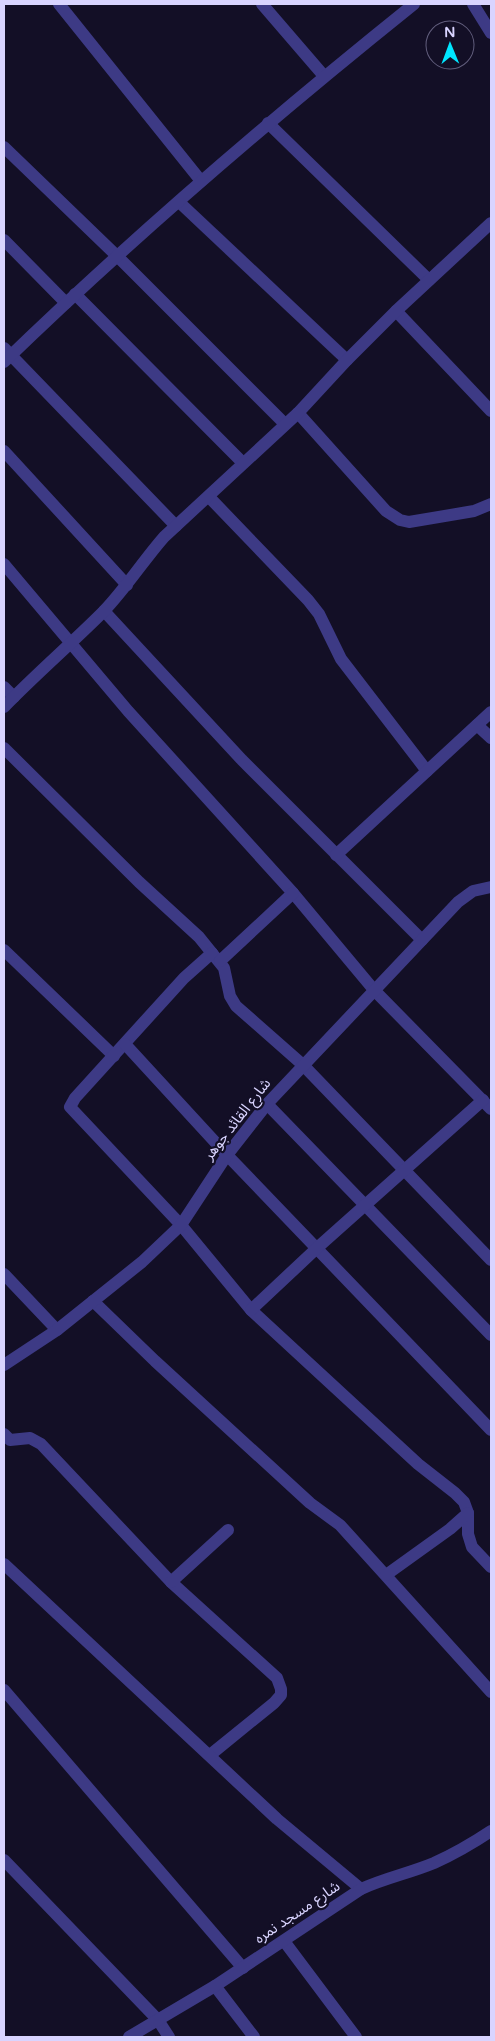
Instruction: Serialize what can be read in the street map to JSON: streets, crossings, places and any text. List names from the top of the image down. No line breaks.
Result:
{"streets":{"street":["شارع القائد جوهر","شارع مسجد نمره"]},"north":"top"}
